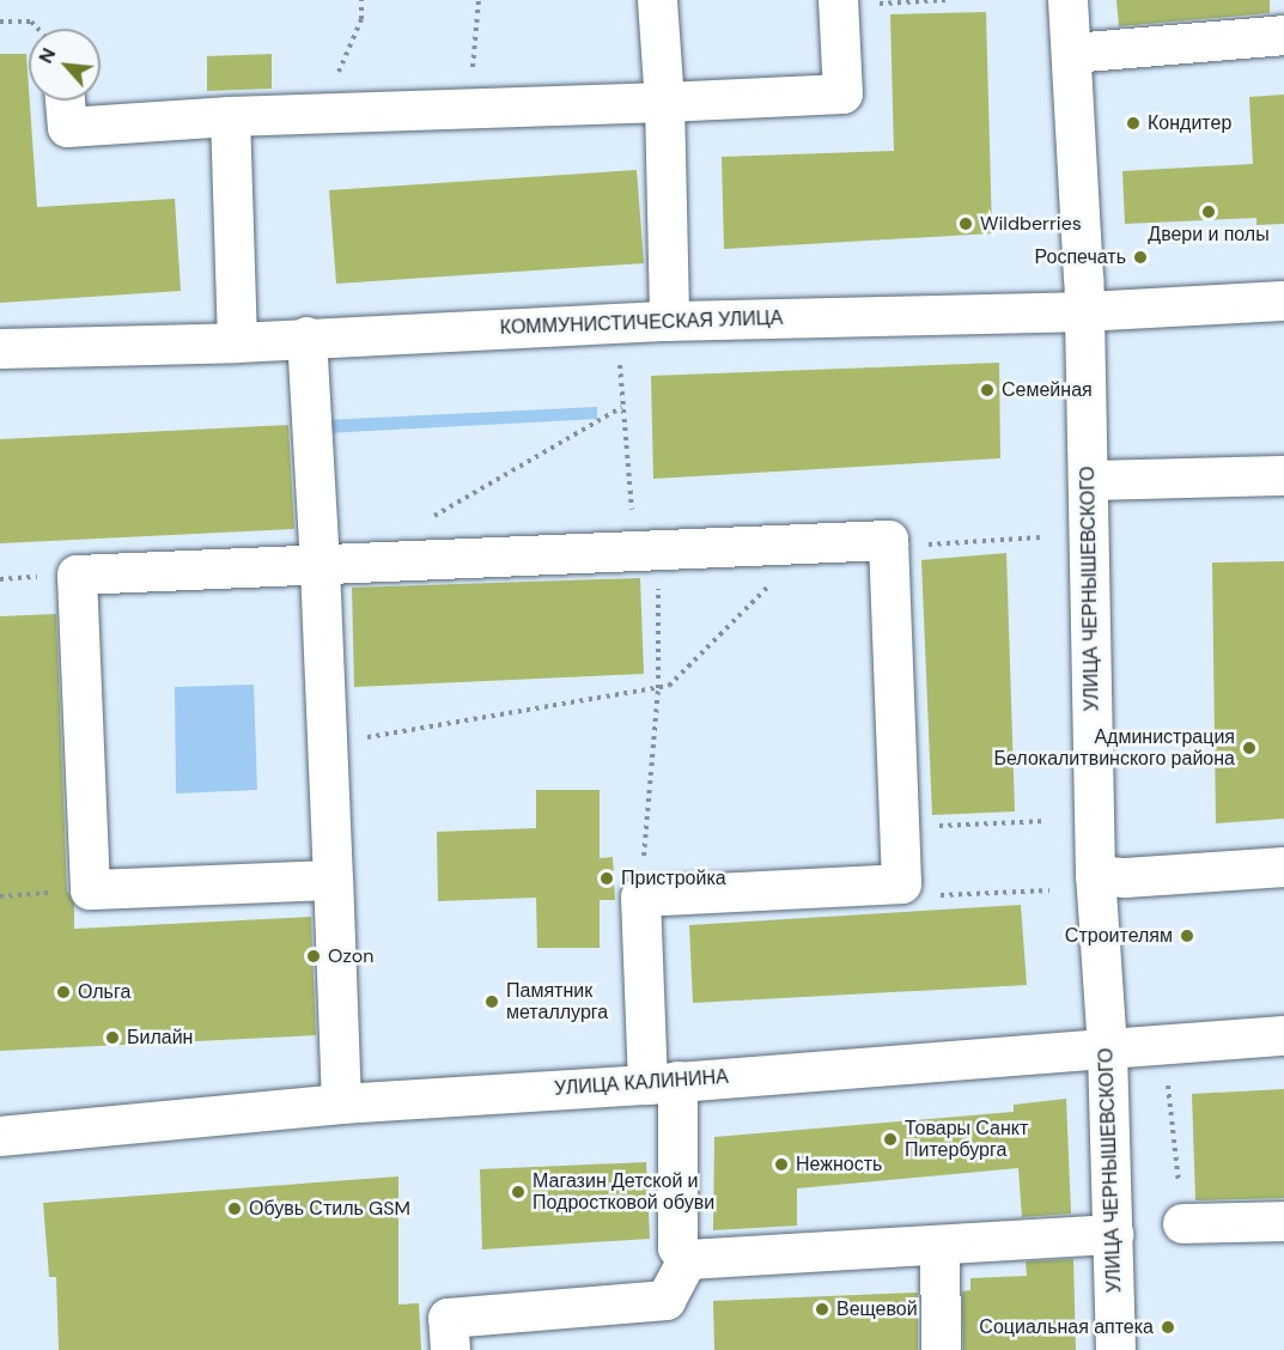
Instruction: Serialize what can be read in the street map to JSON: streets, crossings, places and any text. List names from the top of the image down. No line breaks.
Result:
{"streets":{"main road":["КОММУНИСТИЧЕСКАЯ УЛИЦА","УЛИЦА ЧЕРНЫШЕВСКОГО","УЛИЦА КАЛИНИНА"]},"crossings":[["КОММУНИСТИЧЕСКАЯ УЛИЦА","УЛИЦА ЧЕРНЫШЕВСКОГО"],["УЛИЦА ЧЕРНЫШЕВСКОГО","УЛИЦА КАЛИНИНА"]],"places":["Кондитер","Двери и полы","Wildberries","Роспечать","Семейная","Администрация Белокалитвинского района","Пристройка","Строителям","Ozon","Ольга","Памятник металлурга","Билайн","Товары Санкт Питербурга","Нежность","Магазин Детской и Подростковой обуви","Обувь Стиль GSM","Вещевой","Социальная аптека"],"north":"top left"}
